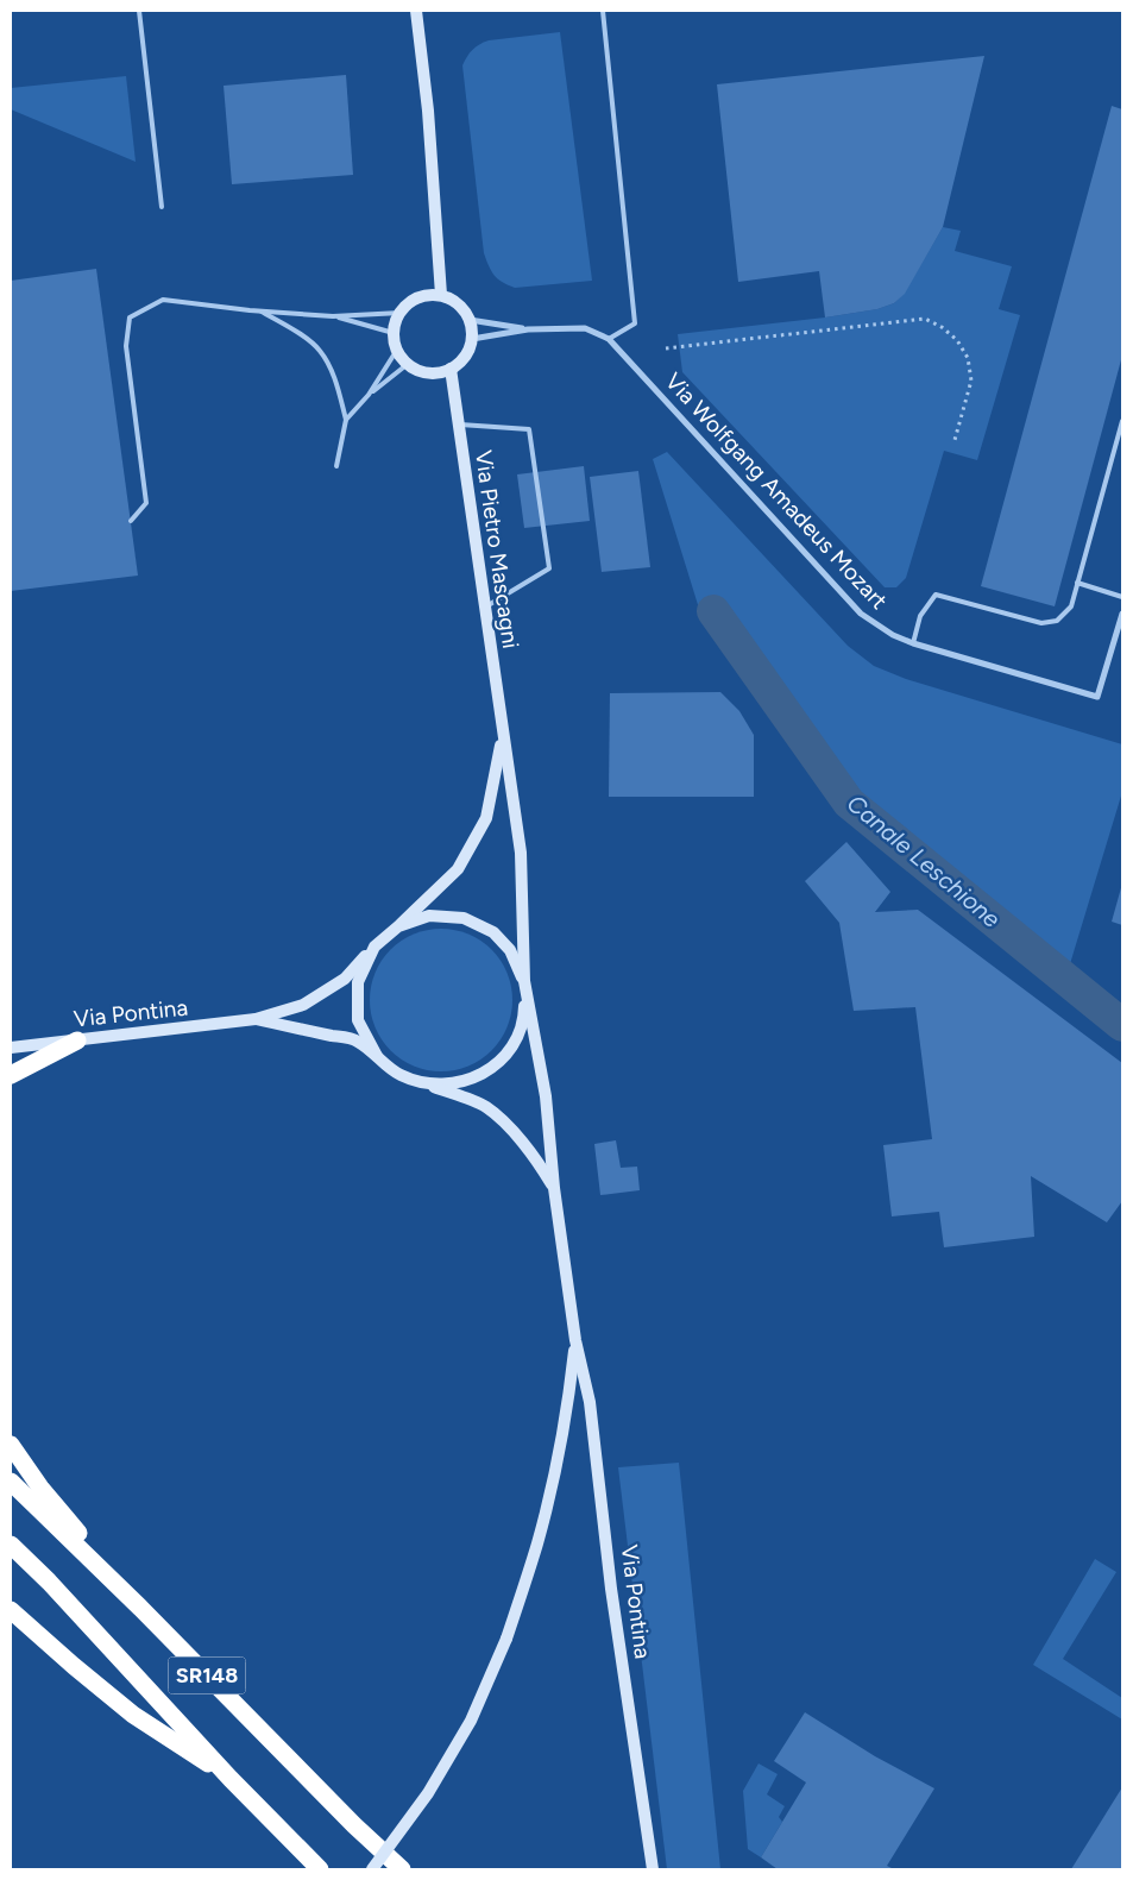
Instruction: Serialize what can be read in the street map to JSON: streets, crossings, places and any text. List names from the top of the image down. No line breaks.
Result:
{"streets":{"highway":["SR148"],"street":["Via Wolfgang Amadeus Mozart","Via Pietro Mascagni","Via Pontina"]},"crossings":[["Via Wolfgang Amadeus Mozart","Via Pietro Mascagni"],["Via Pietro Mascagni","Via Pontina"]],"water":["Canale Leschione"]}
